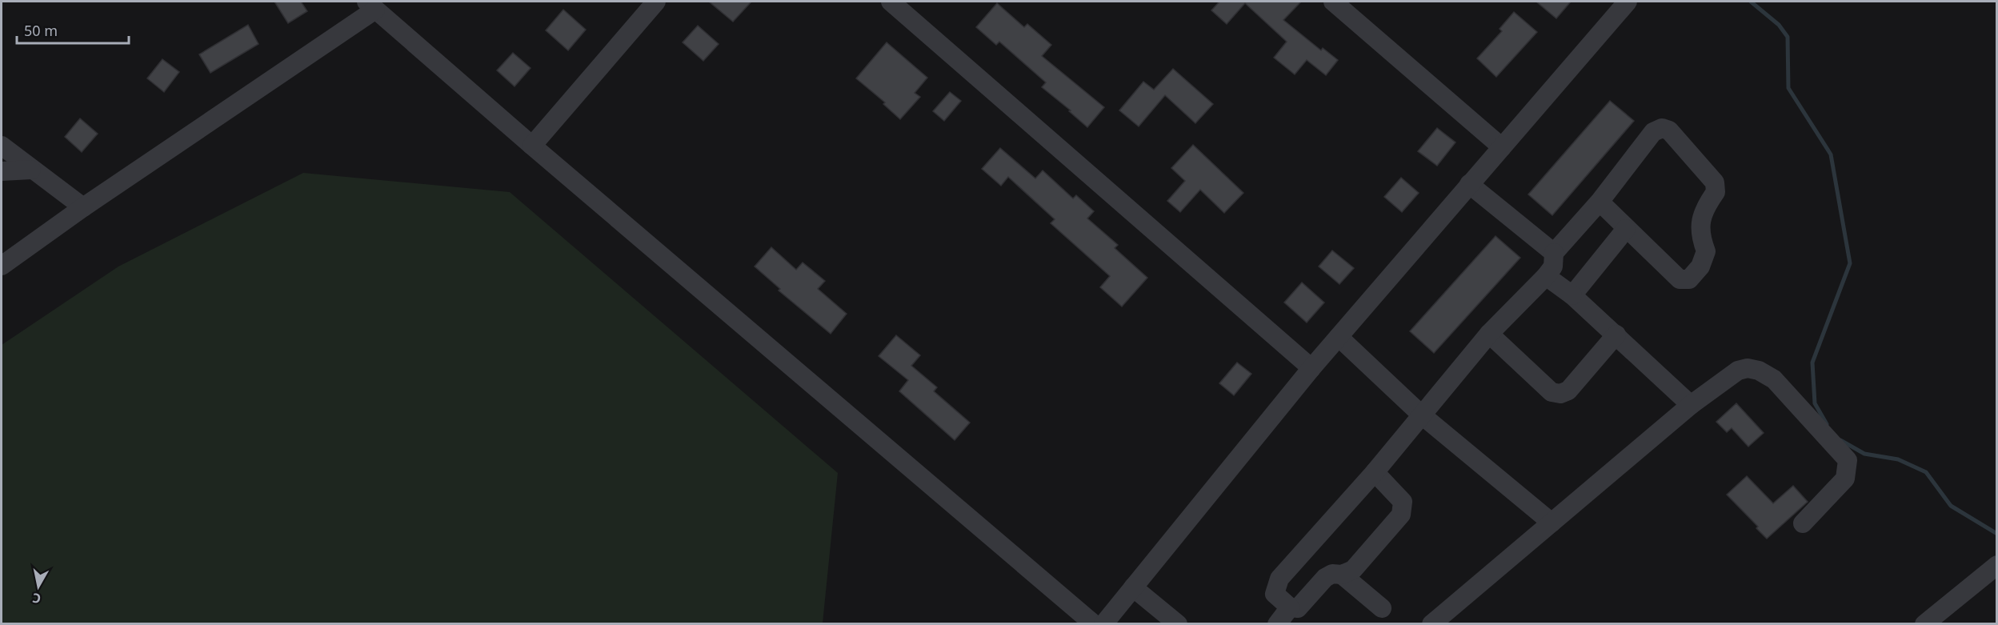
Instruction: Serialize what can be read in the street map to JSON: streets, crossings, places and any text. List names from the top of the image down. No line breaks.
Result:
{"scale_bar":"50 m","north":"bottom"}
